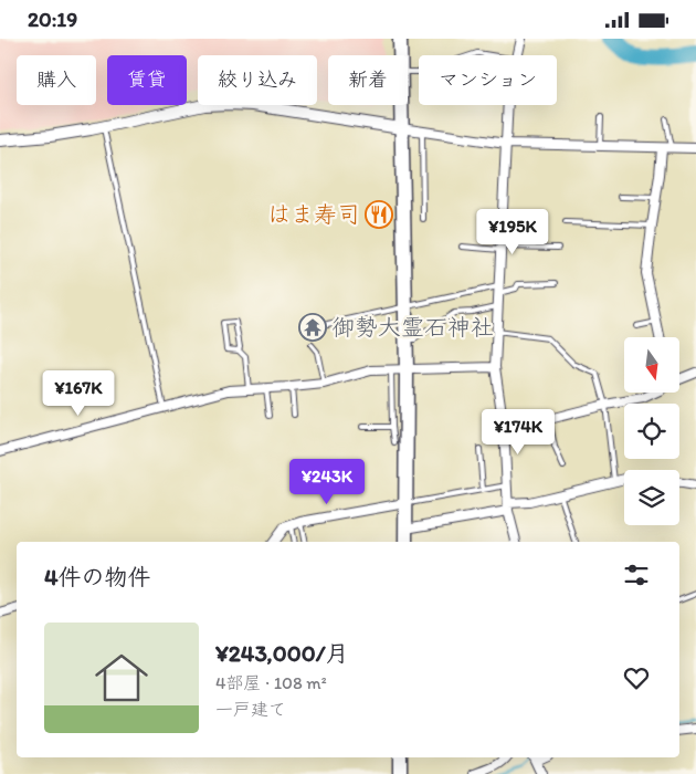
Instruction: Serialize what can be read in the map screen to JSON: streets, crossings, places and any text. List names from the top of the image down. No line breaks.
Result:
{"places":{"restaurant":["はま寿司"],"temple":["御勢大霊石神社"]},"north":"bottom","page":{"status":"20:19","chip":["購入","賃貸","絞り込み","新着","マンション"],"price":["¥195K","¥167K","¥174K","¥243K"],"heading":"4件の物件","list":[{"name":"¥243,000/月","note":"4部屋 · 108 m² · 一戸建て"}]}}
